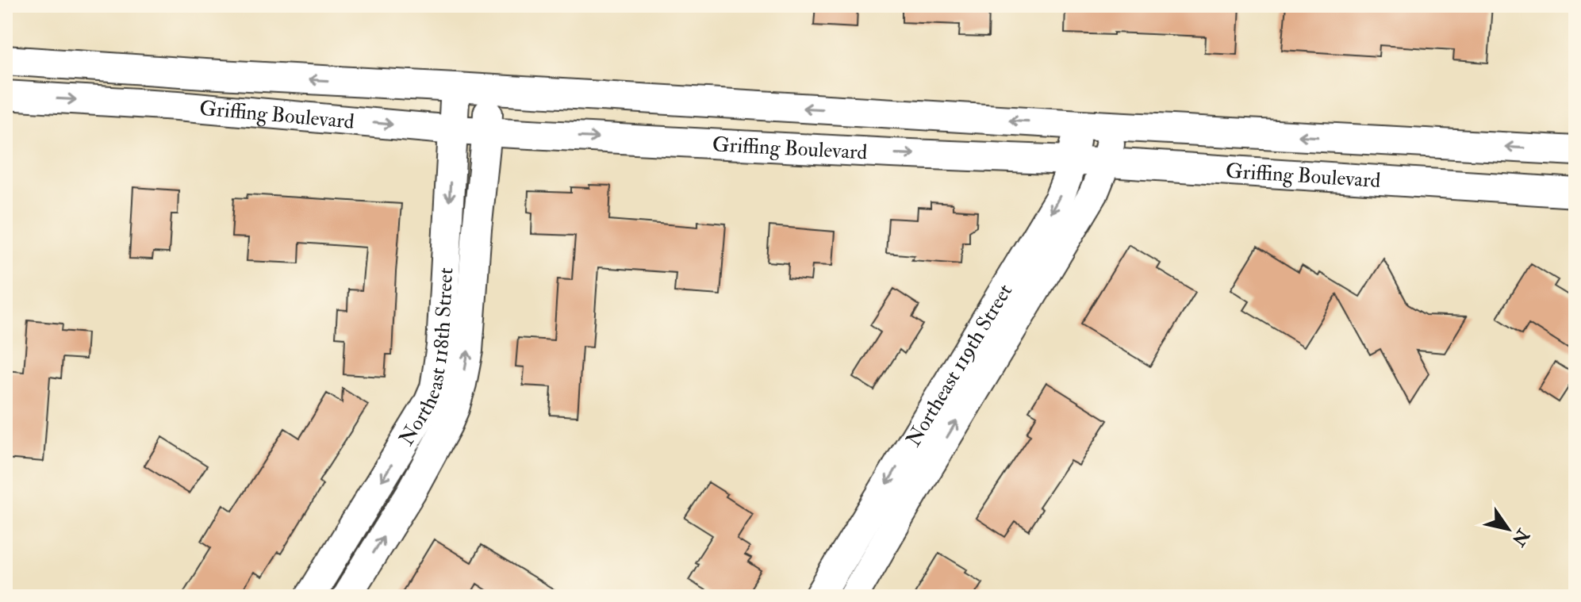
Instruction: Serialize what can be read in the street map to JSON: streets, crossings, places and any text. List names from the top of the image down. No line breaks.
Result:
{"streets":{"street":["Griffing Boulevard","Northeast 118th Street","Northeast 119th Street"]},"crossings":[["Griffing Boulevard","Northeast 118th Street"],["Griffing Boulevard","Northeast 119th Street"]],"north":"bottom right"}
